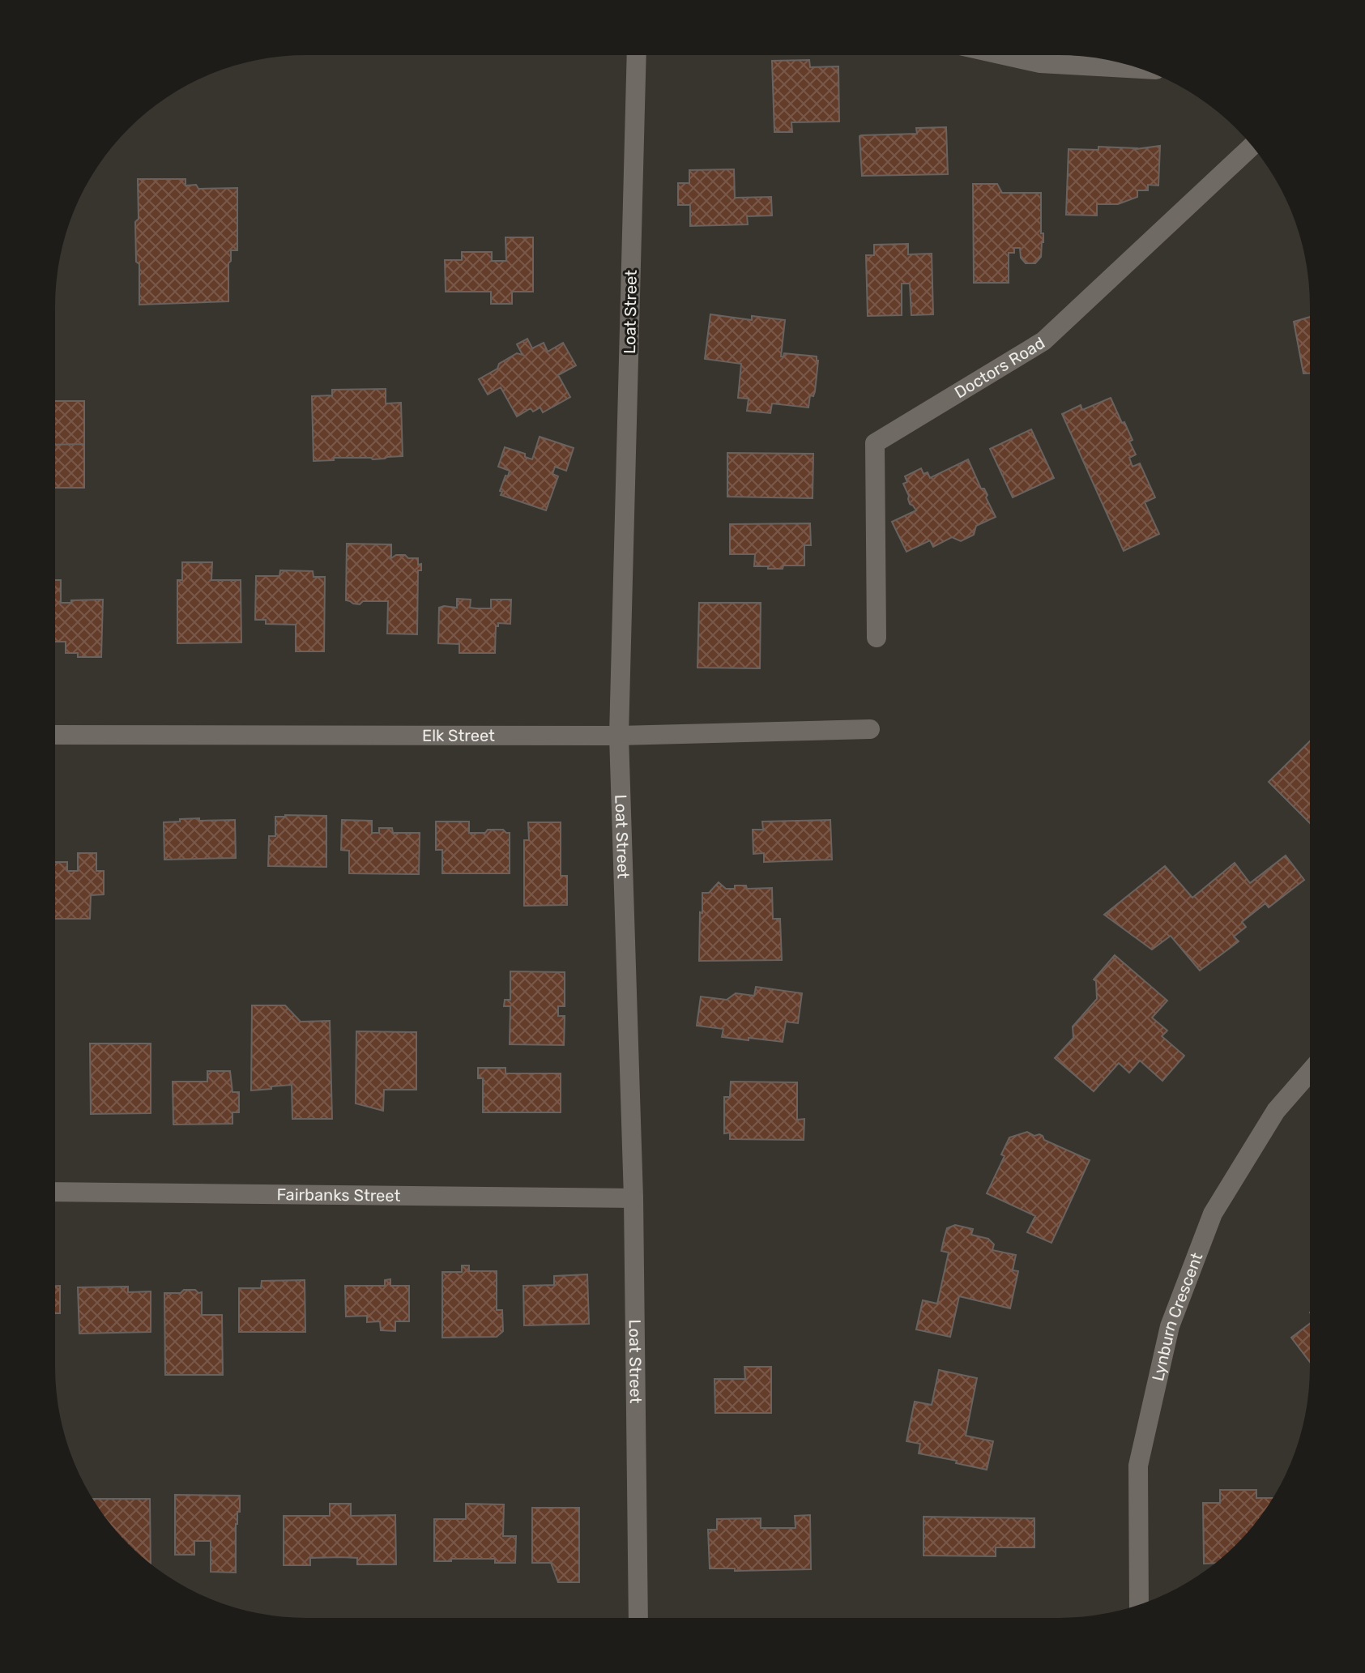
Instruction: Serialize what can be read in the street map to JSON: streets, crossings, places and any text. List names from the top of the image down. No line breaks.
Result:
{"streets":{"street":["Loat Street","Doctors Road","Elk Street","Fairbanks Street","Lynburn Crescent"]},"crossings":[["Loat Street","Elk Street"],["Loat Street","Fairbanks Street"]]}
